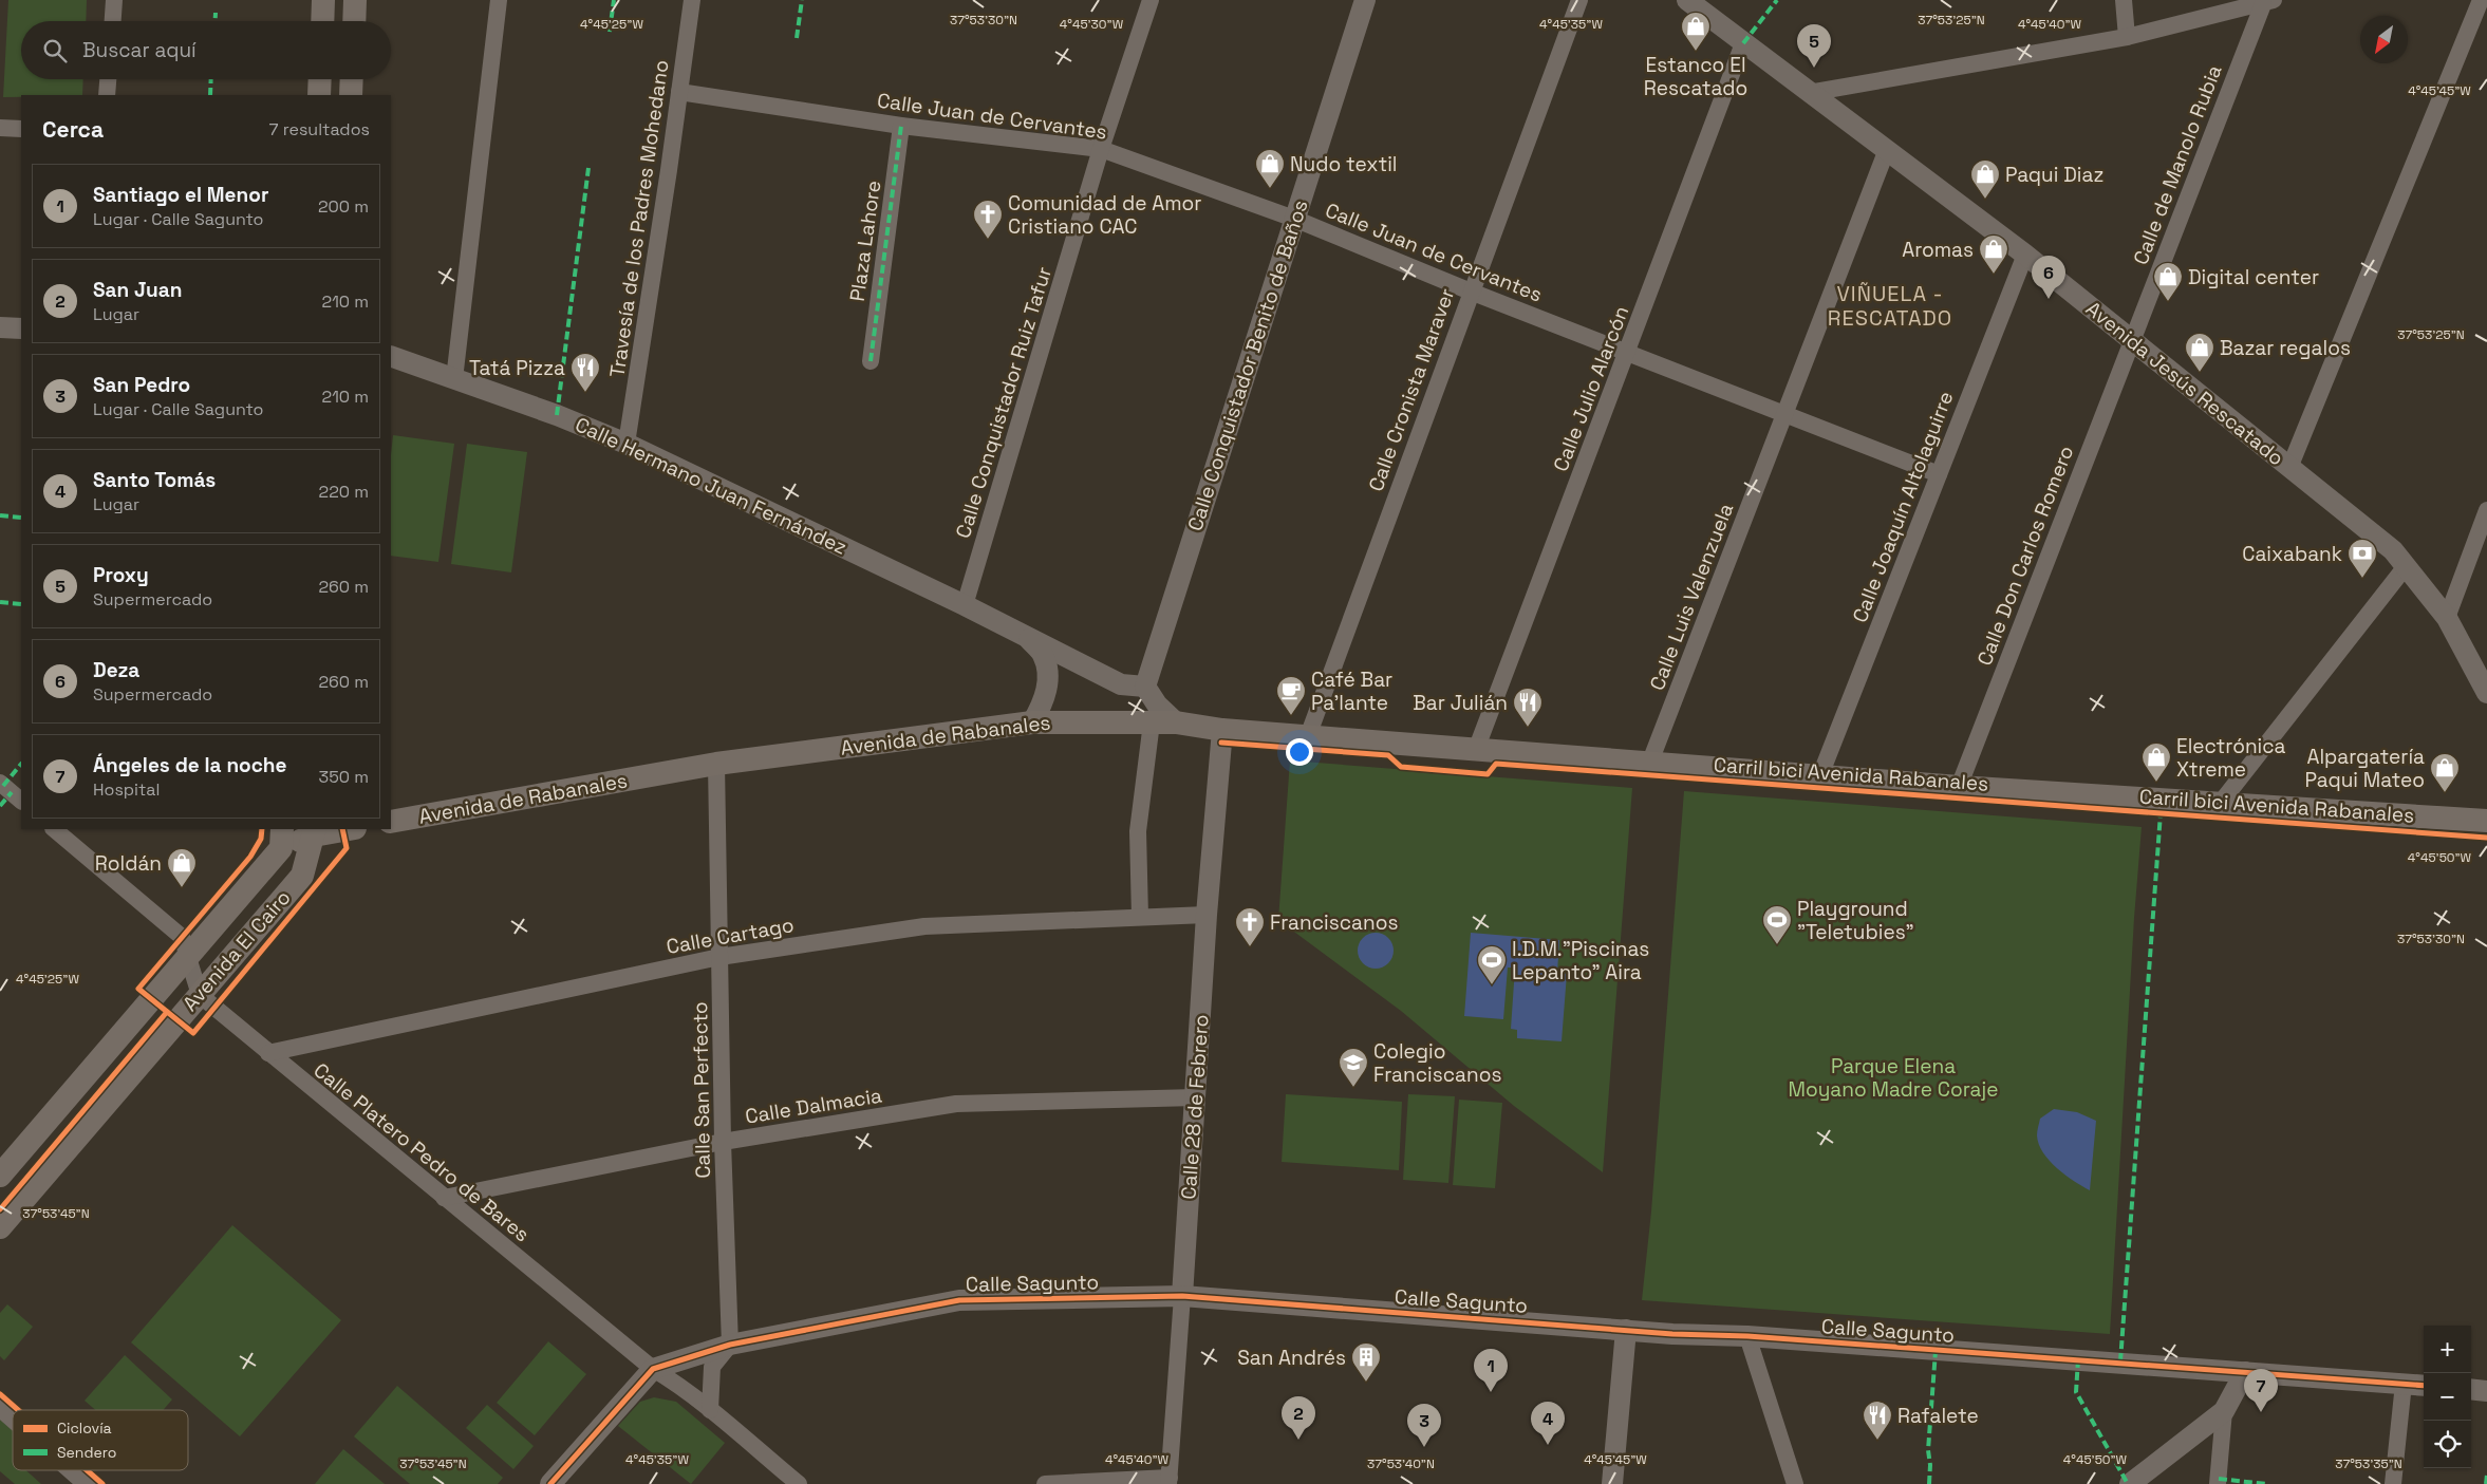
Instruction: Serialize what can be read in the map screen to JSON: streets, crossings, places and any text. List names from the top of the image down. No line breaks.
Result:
{"streets":{"main road":["Avenida de Rabanales","Avenida El Cairo"],"street":["Calle Juan de Cervantes","Calle de Manolo Rubia","Travesía de los Padres Mohedano","Plaza Lahore","Calle Conquistador Benito de Baños","Avenida Jesús Rescatado","Calle Julio Alarcón","Calle Cronista Maraver","Calle Conquistador Ruiz Tafur","Calle Hermano Juan Fernández","Calle Joaquín Altolaguirre","Calle Don Carlos Romero","Calle Luis Valenzuela","Calle Cartago","Calle San Perfecto","Calle Dalmacia","Calle 28 de Febrero","Calle Platero Pedro de Bares","Calle Sagunto"],"cycle path":["Carril bici Avenida Rabanales"]},"crossings":[["Calle Juan de Cervantes","Travesía de los Padres Mohedano"],["Calle Juan de Cervantes","Plaza Lahore"],["Calle Juan de Cervantes","Calle Conquistador Benito de Baños"],["Calle Juan de Cervantes","Calle Julio Alarcón"],["Calle Juan de Cervantes","Calle Cronista Maraver"],["Calle Juan de Cervantes","Calle Conquistador Ruiz Tafur"],["Calle Juan de Cervantes","Calle Joaquín Altolaguirre"],["Calle Juan de Cervantes","Calle Luis Valenzuela"],["Calle de Manolo Rubia","Avenida Jesús Rescatado"],["Calle de Manolo Rubia","Calle Don Carlos Romero"],["Travesía de los Padres Mohedano","Calle Hermano Juan Fernández"],["Calle Conquistador Benito de Baños","Calle Hermano Juan Fernández"],["Avenida Jesús Rescatado","Calle Julio Alarcón"],["Avenida Jesús Rescatado","Calle Joaquín Altolaguirre"],["Avenida Jesús Rescatado","Calle Don Carlos Romero"],["Avenida Jesús Rescatado","Calle Luis Valenzuela"],["Calle Julio Alarcón","Avenida de Rabanales"],["Calle Cronista Maraver","Avenida de Rabanales"],["Calle Conquistador Ruiz Tafur","Calle Hermano Juan Fernández"],["Calle Hermano Juan Fernández","Avenida de Rabanales"],["Calle Joaquín Altolaguirre","Avenida de Rabanales"],["Calle Don Carlos Romero","Avenida de Rabanales"],["Calle Luis Valenzuela","Avenida de Rabanales"],["Avenida de Rabanales","Calle San Perfecto"],["Avenida de Rabanales","Calle 28 de Febrero"],["Calle Cartago","Calle San Perfecto"],["Calle Cartago","Calle 28 de Febrero"],["Calle Cartago","Calle Platero Pedro de Bares"],["Avenida El Cairo","Calle Platero Pedro de Bares"],["Calle San Perfecto","Calle Dalmacia"],["Calle San Perfecto","Calle Sagunto"],["Calle Dalmacia","Calle 28 de Febrero"],["Calle Dalmacia","Calle Platero Pedro de Bares"],["Calle 28 de Febrero","Calle Sagunto"],["Calle Platero Pedro de Bares","Calle Sagunto"]],"districts":["VIÑUELA - RESCATADO"],"parks":["Parque Elena Moyano Madre Coraje"],"places":{"shop":["Estanco El Rescatado","Nudo textil","Paqui Diaz","Aromas","Digital center","Bazar regalos","Electrónica Xtreme","Alpargatería Paqui Mateo","Roldán"],"church":["Comunidad de Amor Cristiano CAC","Franciscanos"],"restaurant":["Tatá Pizza","Bar Julián","Rafalete"],"bank":["Caixabank"],"cafe":["Café Bar Pa'lante"],"sports":["Playground \"Teletubies\"","I.D.M.\"Piscinas Lepanto\" Aira"],"school or university":["Colegio Franciscanos"],"building":["San Andrés"]},"legend":["Ciclovía","Sendero"],"north":"bottom left","page":{"search":"Buscar aquí","pins":["5","6","1","7","2","4","3"],"heading":["Cerca","7 resultados"],"list":[{"mark":"1","name":"Santiago el Menor","note":"Lugar · Calle Sagunto","value":"200 m"},{"mark":"2","name":"San Juan","note":"Lugar","value":"210 m"},{"mark":"3","name":"San Pedro","note":"Lugar · Calle Sagunto","value":"210 m"},{"mark":"4","name":"Santo Tomás","note":"Lugar","value":"220 m"},{"mark":"5","name":"Proxy","note":"Supermercado","value":"260 m"},{"mark":"6","name":"Deza","note":"Supermercado","value":"260 m"},{"mark":"7","name":"Ángeles de la noche","note":"Hospital","value":"350 m"}],"map_buttons":["+","−"]},"coordinates":["37°53'30\"N","37°53'25\"N","4°45'25\"W","4°45'30\"W","4°45'35\"W","4°45'40\"W","4°45'45\"W","4°45'50\"W","37°53'45\"N","37°53'40\"N","37°53'35\"N"]}
